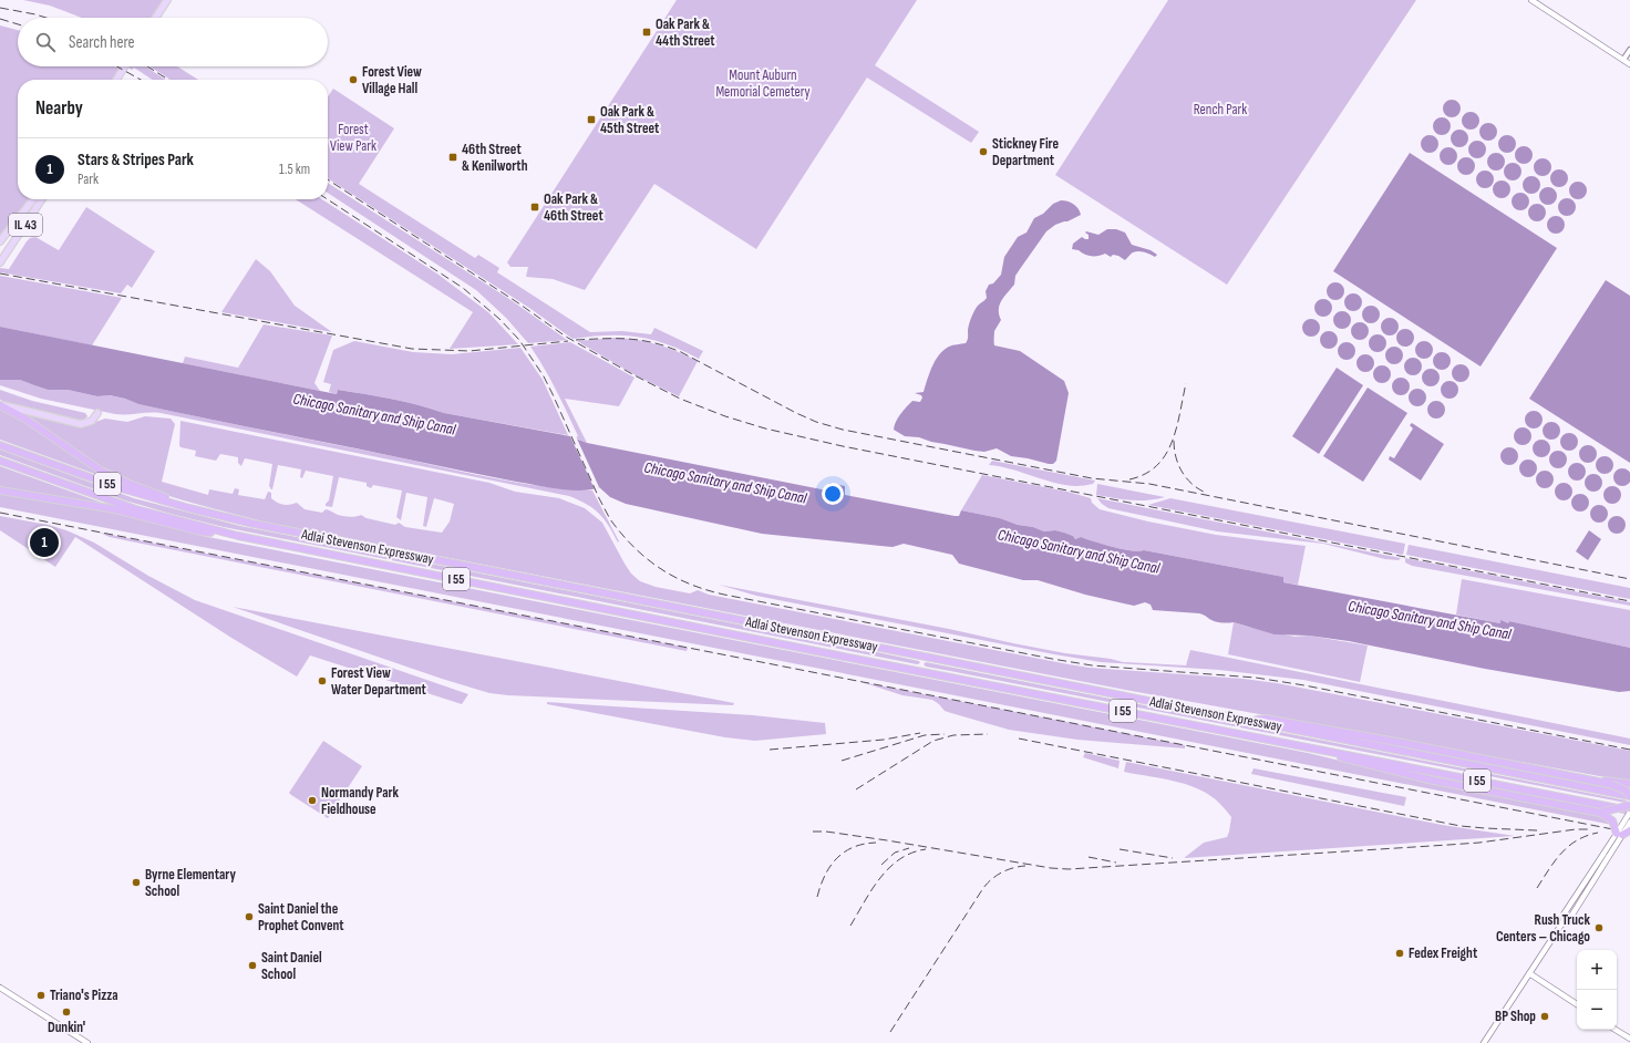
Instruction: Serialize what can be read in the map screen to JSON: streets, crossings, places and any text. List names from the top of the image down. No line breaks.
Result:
{"streets":{"highway":["I 55","Adlai Stevenson Expressway"],"main road":["IL 43"]},"water":["Chicago Sanitary and Ship Canal"],"parks":["Mount Auburn Memorial Cemetery","Rench Park","Forest View Park"],"places":{"transit":["Oak Park & 44th Street","Oak Park & 45th Street","46th Street & Kenilworth","Oak Park & 46th Street"],"other":["Forest View Village Hall","Stickney Fire Department","Forest View Water Department","Normandy Park Fieldhouse","Byrne Elementary School","Saint Daniel the Prophet Convent","Rush Truck Centers – Chicago","Fedex Freight","Saint Daniel School","Triano's Pizza","Dunkin'","BP Shop"]},"page":{"search":"Search here","heading":"Nearby","list":[{"mark":"1","name":"Stars & Stripes Park","note":"Park","value":"1.5 km"}],"pins":"1","map_buttons":["+","−"]}}
